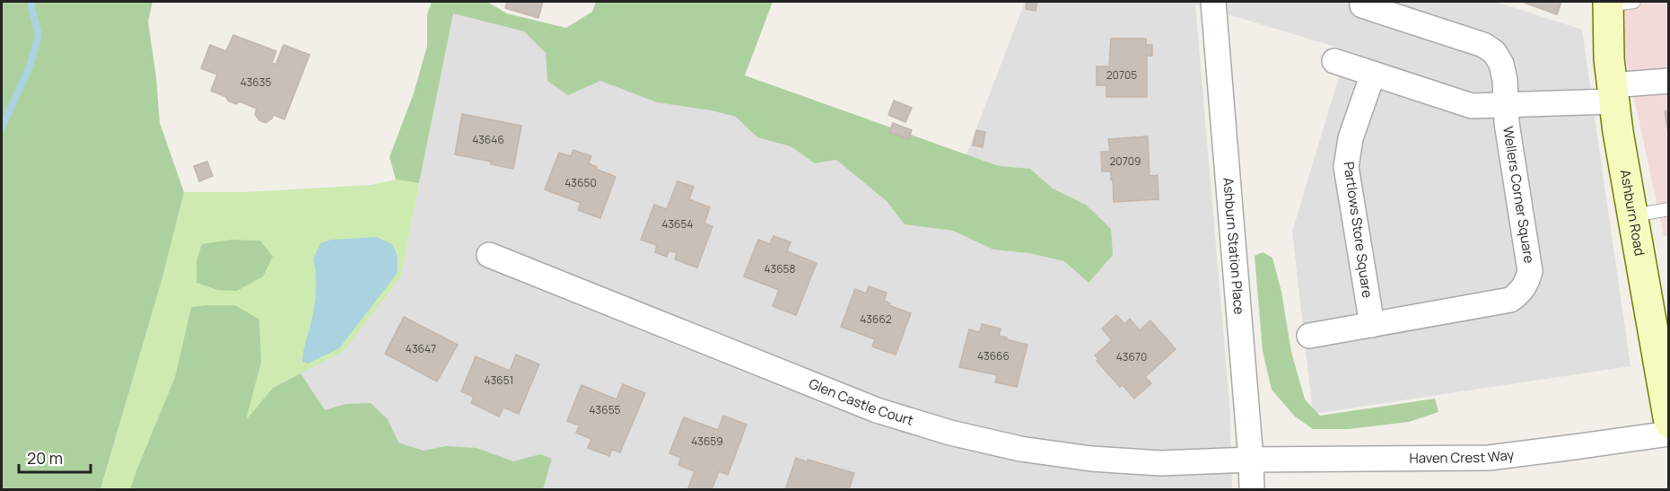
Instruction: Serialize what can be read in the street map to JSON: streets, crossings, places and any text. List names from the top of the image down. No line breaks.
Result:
{"streets":{"main road":["Ashburn Road"],"street":["Wellers Corner Square","Partlows Store Square","Ashburn Station Place","Glen Castle Court","Haven Crest Way"]},"crossings":[["Wellers Corner Square","Partlows Store Square"],["Ashburn Station Place","Glen Castle Court"],["Ashburn Station Place","Haven Crest Way"],["Glen Castle Court","Haven Crest Way"]],"house_numbers":["20705","43635","43646","20709","43650","43654","43658","43662","43647","43666","43670","43651","43655","43659"],"scale_bar":"20 m"}
